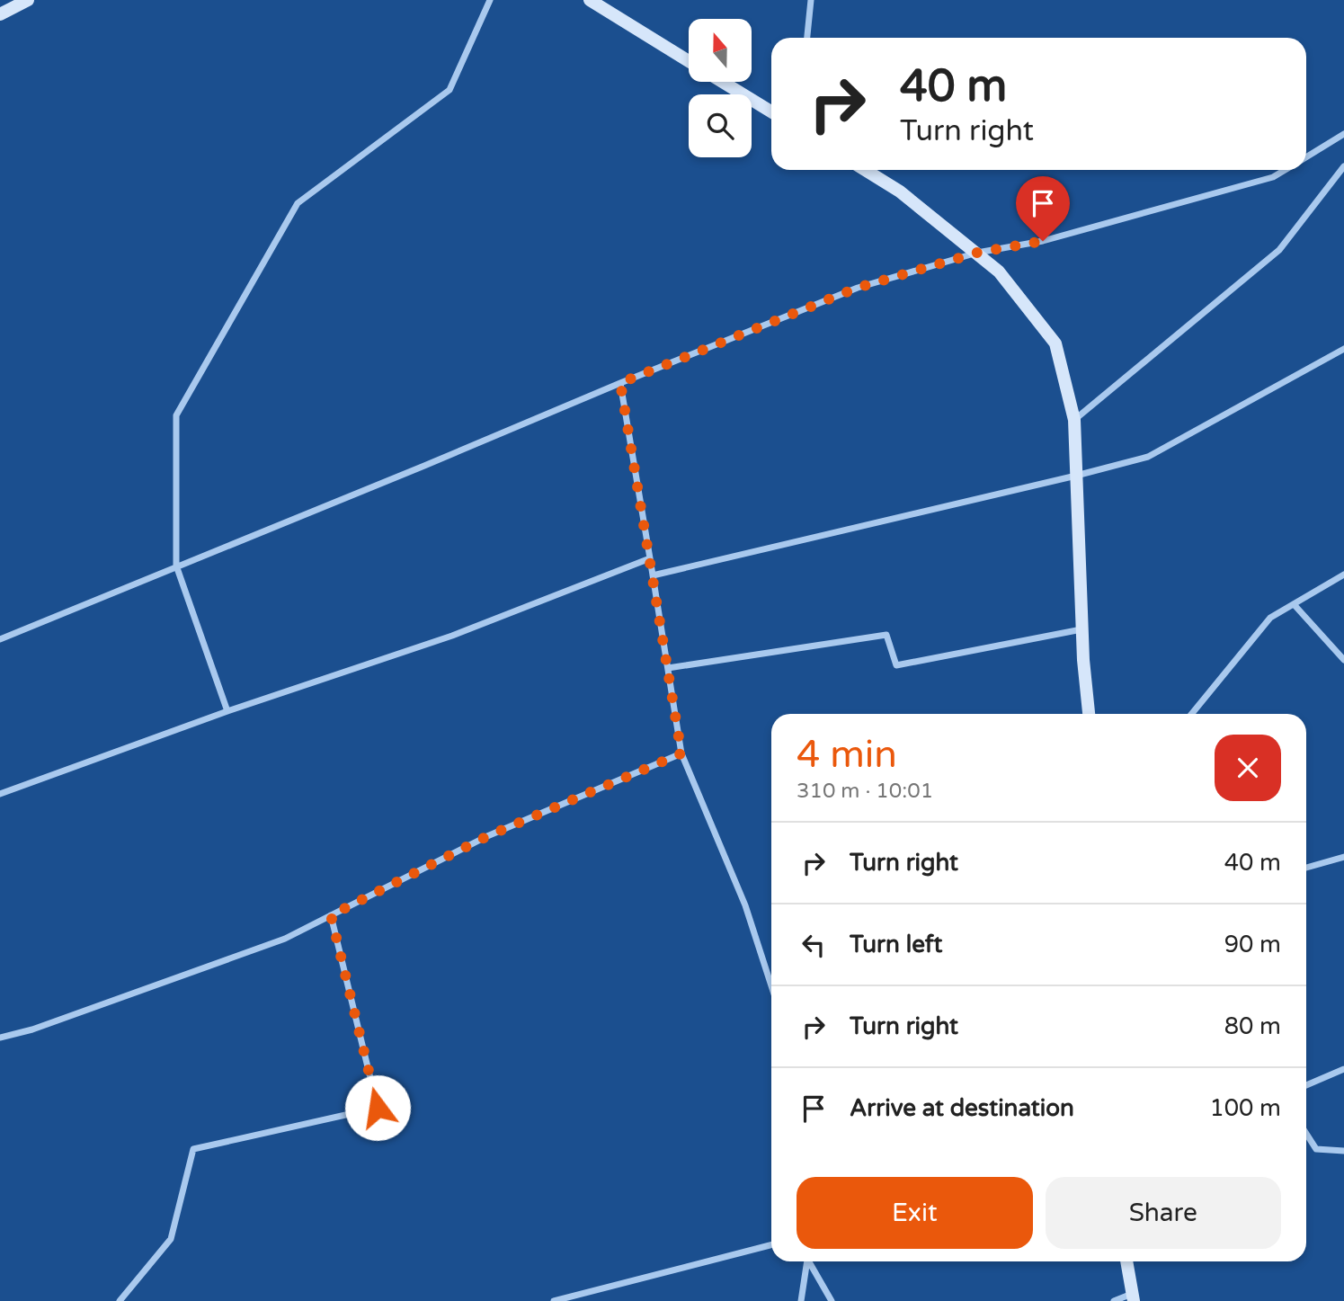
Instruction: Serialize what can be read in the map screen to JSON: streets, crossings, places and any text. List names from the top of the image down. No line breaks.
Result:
{"north":"top","page":{"turn":["40 m","Turn right"],"heading":["4 min","310 m · 10:01"],"list":[{"name":"Turn right","value":"40 m"},{"name":"Turn left","value":"90 m"},{"name":"Turn right","value":"80 m"},{"name":"Arrive at destination","value":"100 m"}],"buttons":["Exit","Share"]}}
